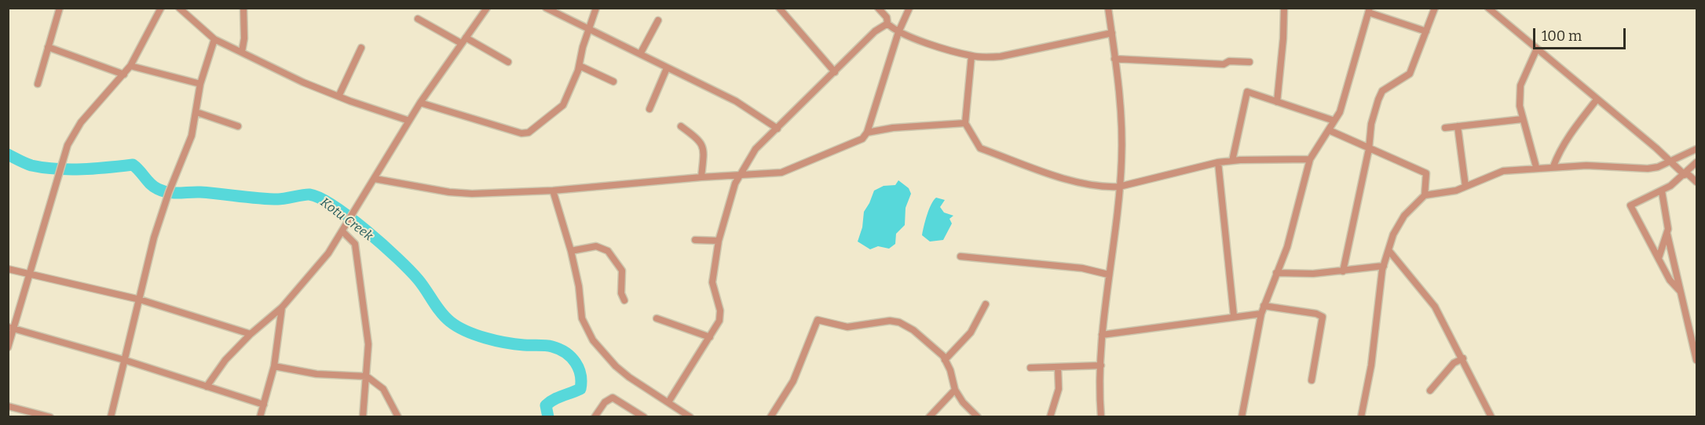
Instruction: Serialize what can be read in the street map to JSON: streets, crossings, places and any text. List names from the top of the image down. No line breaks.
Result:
{"water":["Kotu Creek"],"scale_bar":"100 m"}
